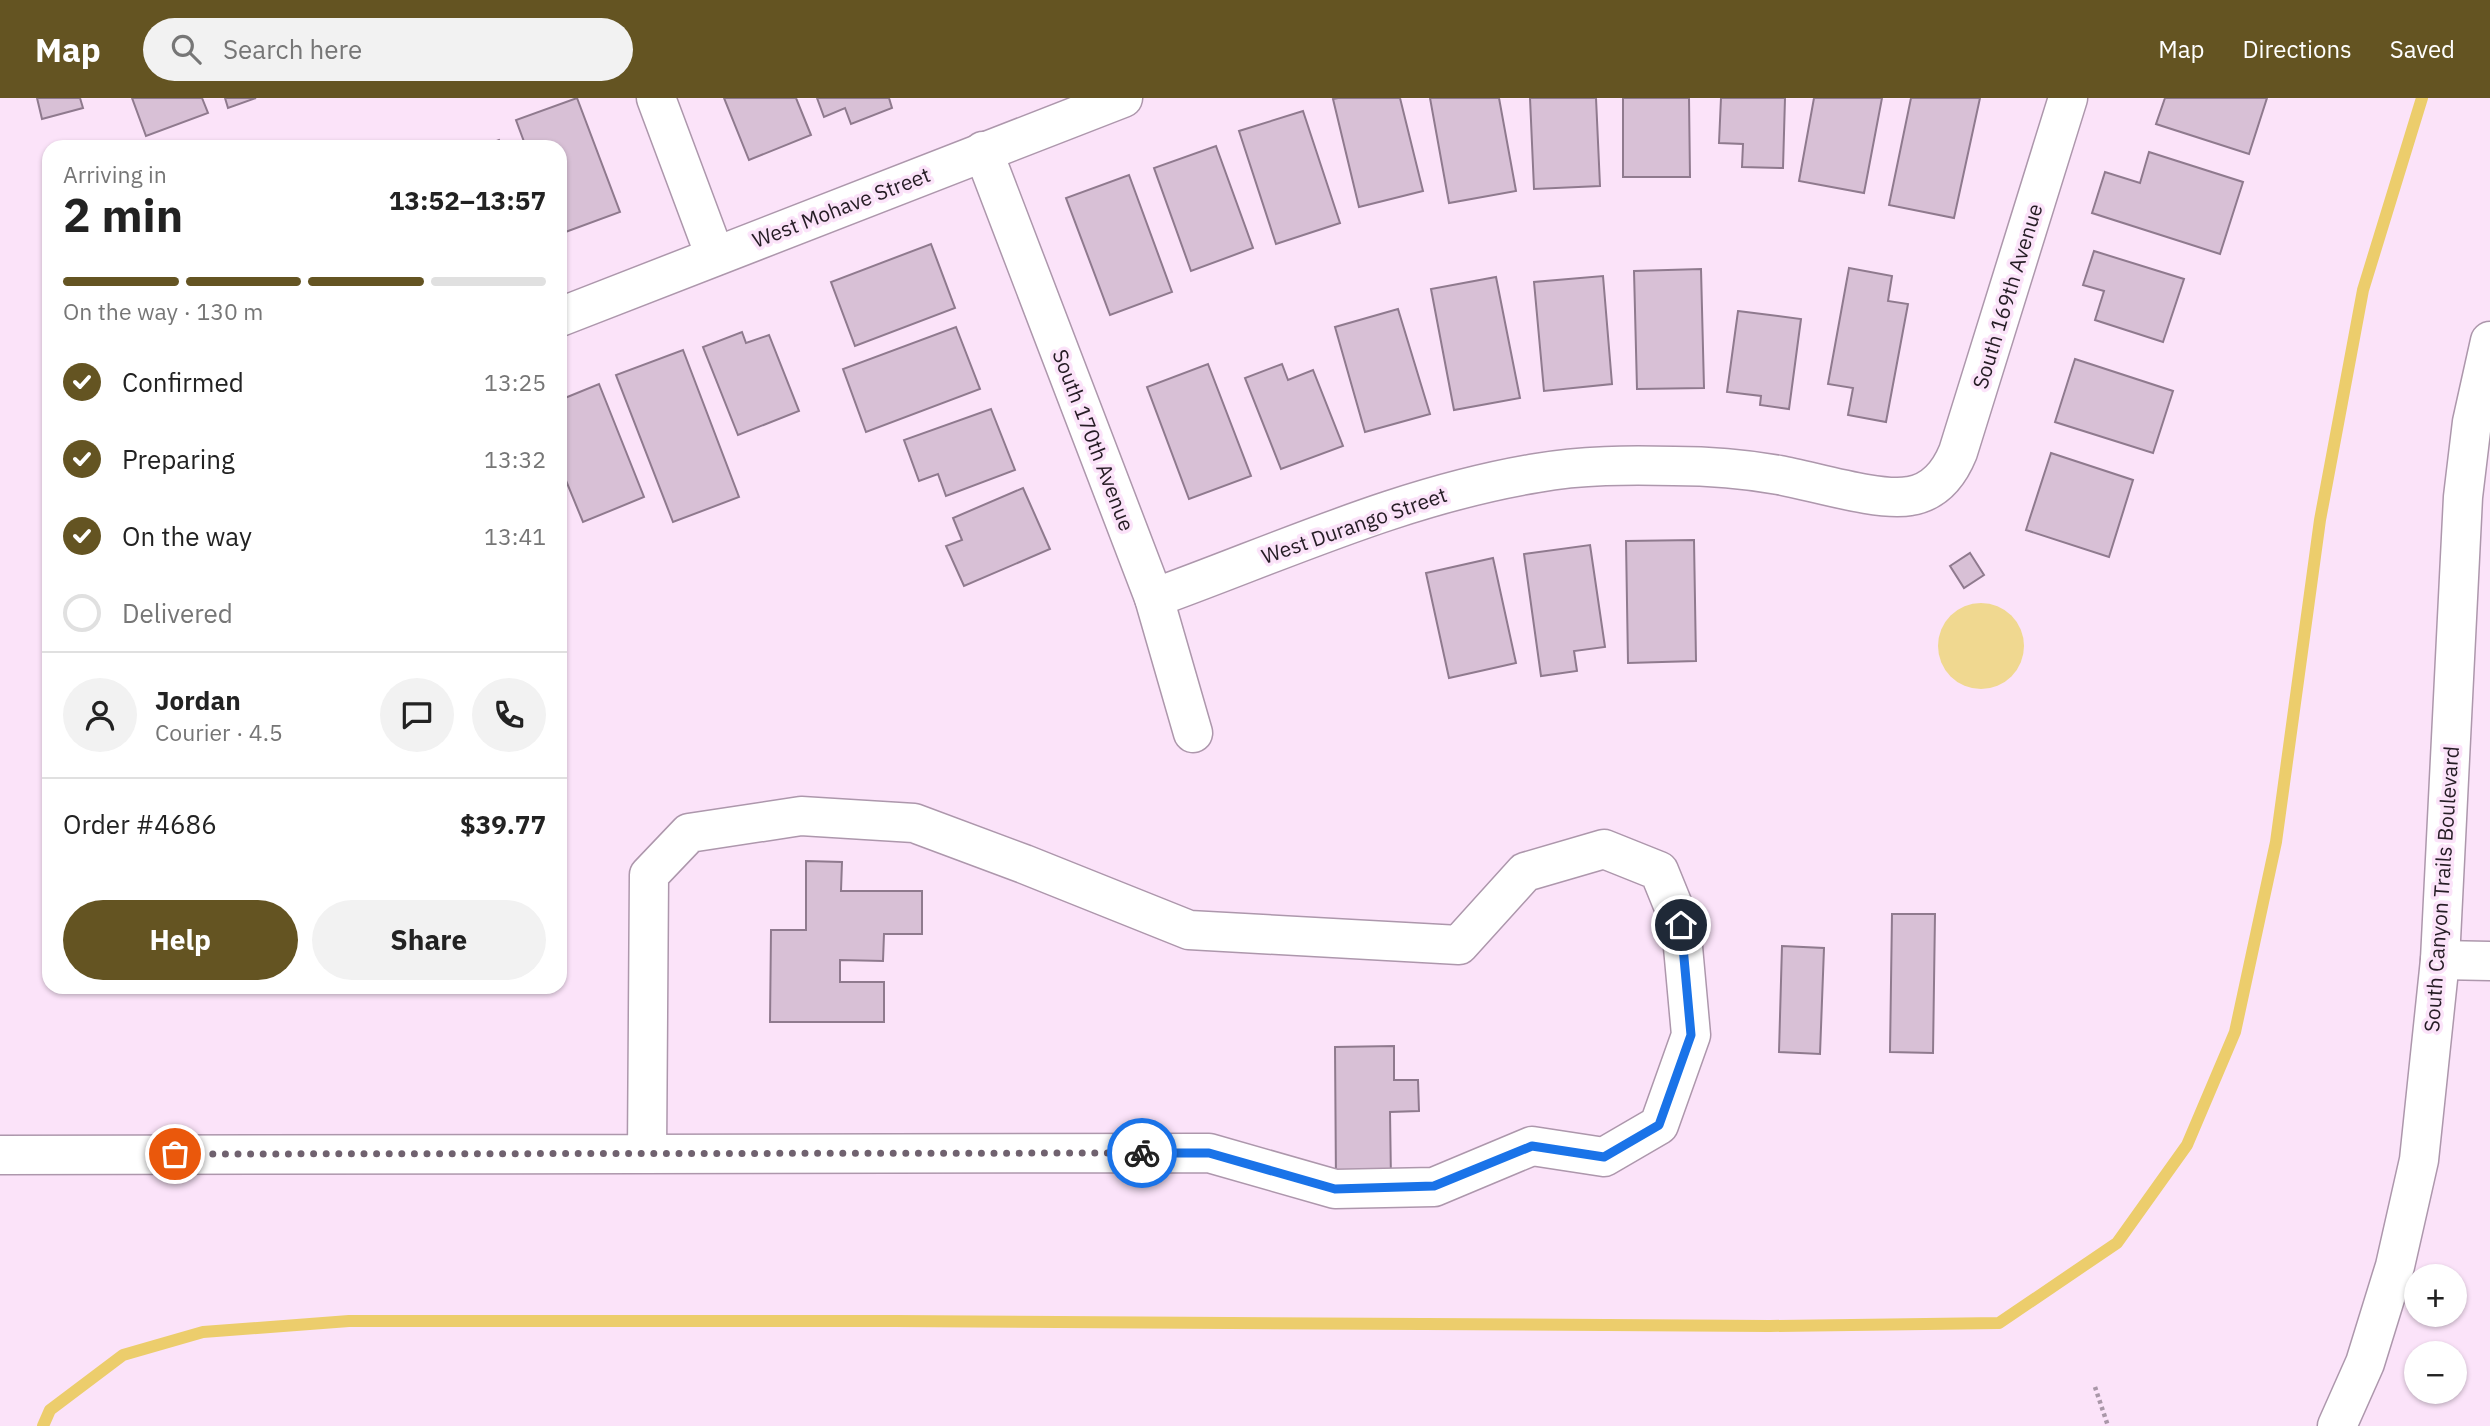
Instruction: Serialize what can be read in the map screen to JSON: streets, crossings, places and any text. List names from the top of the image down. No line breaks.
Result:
{"streets":{"street":["West Mohave Street","South 169th Avenue","South 170th Avenue","West Durango Street","South Canyon Trails Boulevard"]},"crossings":[["West Mohave Street","South 170th Avenue"],["South 169th Avenue","West Durango Street"],["South 170th Avenue","West Durango Street"]],"page":{"header":"Map","search":"Search here","nav":["Map","Directions","Saved"],"heading":["2 min","Arriving in","13:52–13:57"],"panel":["Jordan","Courier · 4.5","Order #4686","$39.77"],"bar":"On the way · 130 m","list":[["Confirmed","13:25"],["Preparing","13:32"],["On the way","13:41"],"Delivered"],"buttons":["Help","Share"],"map_buttons":["+","−"]}}
